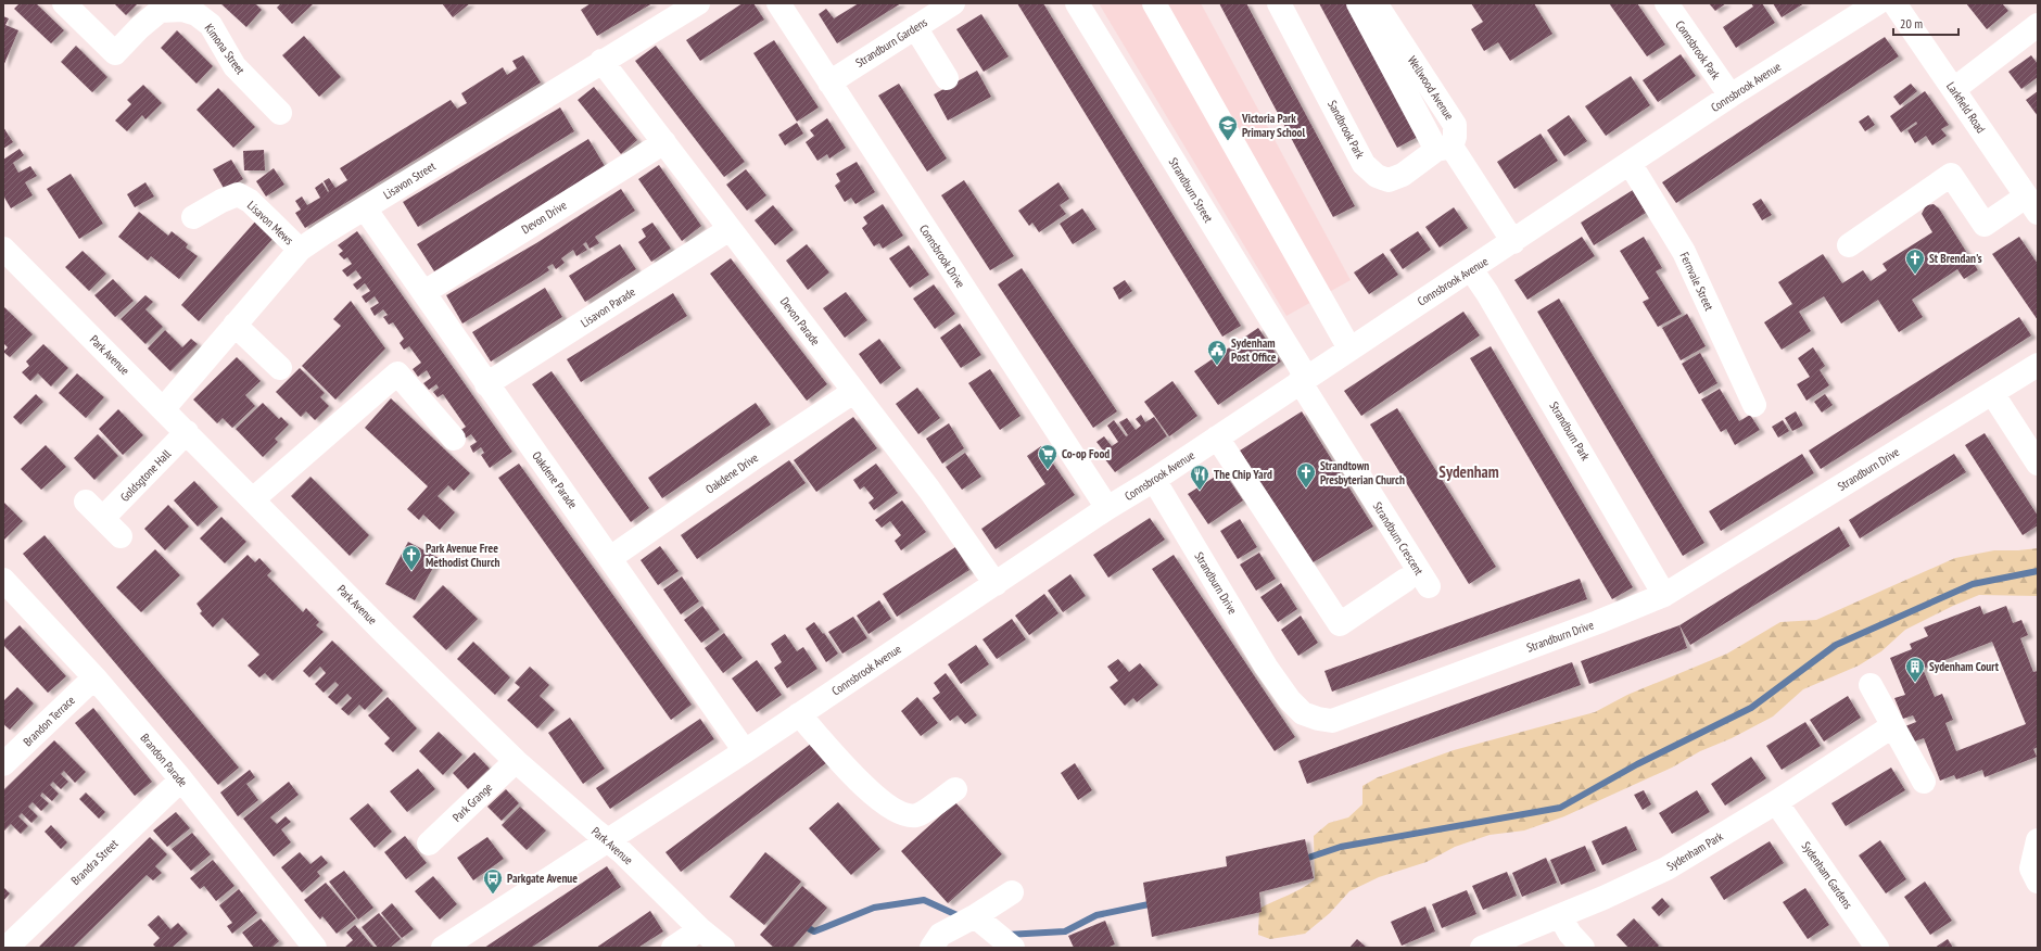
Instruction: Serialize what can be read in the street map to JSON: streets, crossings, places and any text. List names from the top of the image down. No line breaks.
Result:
{"streets":{"street":["Strandburn Gardens","Kimona Street","Connsbrook Park","Connsbrook Avenue","Wellwood Avenue","Larkfield Road","Sandbrook Park","Lisavon Street","Strandburn Street","Devon Drive","Lisavon Mews","Connsbrook Drive","Fernvale Street","Lisavon Parade","Devon Parade","Park Avenue","Strandburn Park","Strandburn Drive","Oakdene Drive","Goldsgtone Hall","Oakdene Parade","Strandburn Crescent","Brandon Terrace","Brandon Parade","Park Grange","Sydenham Park","Brandra Street","Sydenham Gardens"]},"crossings":[["Strandburn Gardens","Connsbrook Drive"],["Connsbrook Park","Connsbrook Avenue"],["Connsbrook Avenue","Strandburn Street"],["Connsbrook Avenue","Connsbrook Drive"],["Connsbrook Avenue","Fernvale Street"],["Connsbrook Avenue","Devon Parade"],["Connsbrook Avenue","Park Avenue"],["Connsbrook Avenue","Strandburn Park"],["Connsbrook Avenue","Strandburn Drive"],["Connsbrook Avenue","Oakdene Parade"],["Connsbrook Avenue","Strandburn Crescent"],["Wellwood Avenue","Sandbrook Park"],["Lisavon Street","Lisavon Mews"],["Lisavon Street","Devon Parade"],["Lisavon Street","Park Avenue"],["Lisavon Street","Oakdene Parade"],["Strandburn Street","Strandburn Crescent"],["Devon Drive","Devon Parade"],["Devon Drive","Oakdene Parade"],["Lisavon Parade","Devon Parade"],["Lisavon Parade","Oakdene Parade"],["Devon Parade","Oakdene Drive"],["Park Avenue","Goldsgtone Hall"],["Park Avenue","Park Grange"],["Strandburn Park","Strandburn Drive"],["Oakdene Drive","Oakdene Parade"],["Brandon Terrace","Brandon Parade"],["Brandon Parade","Brandra Street"],["Sydenham Park","Sydenham Gardens"]],"districts":["Sydenham"],"places":{"school or university":["Victoria Park Primary School"],"church":["St Brendan's","Strandtown Presbyterian Church","Park Avenue Free Methodist Church"],"public building":["Sydenham Post Office"],"supermarket":["Co-op Food"],"restaurant":["The Chip Yard"],"building":["Sydenham Court"],"bus stop":["Parkgate Avenue"]},"scale_bar":"20 m"}
